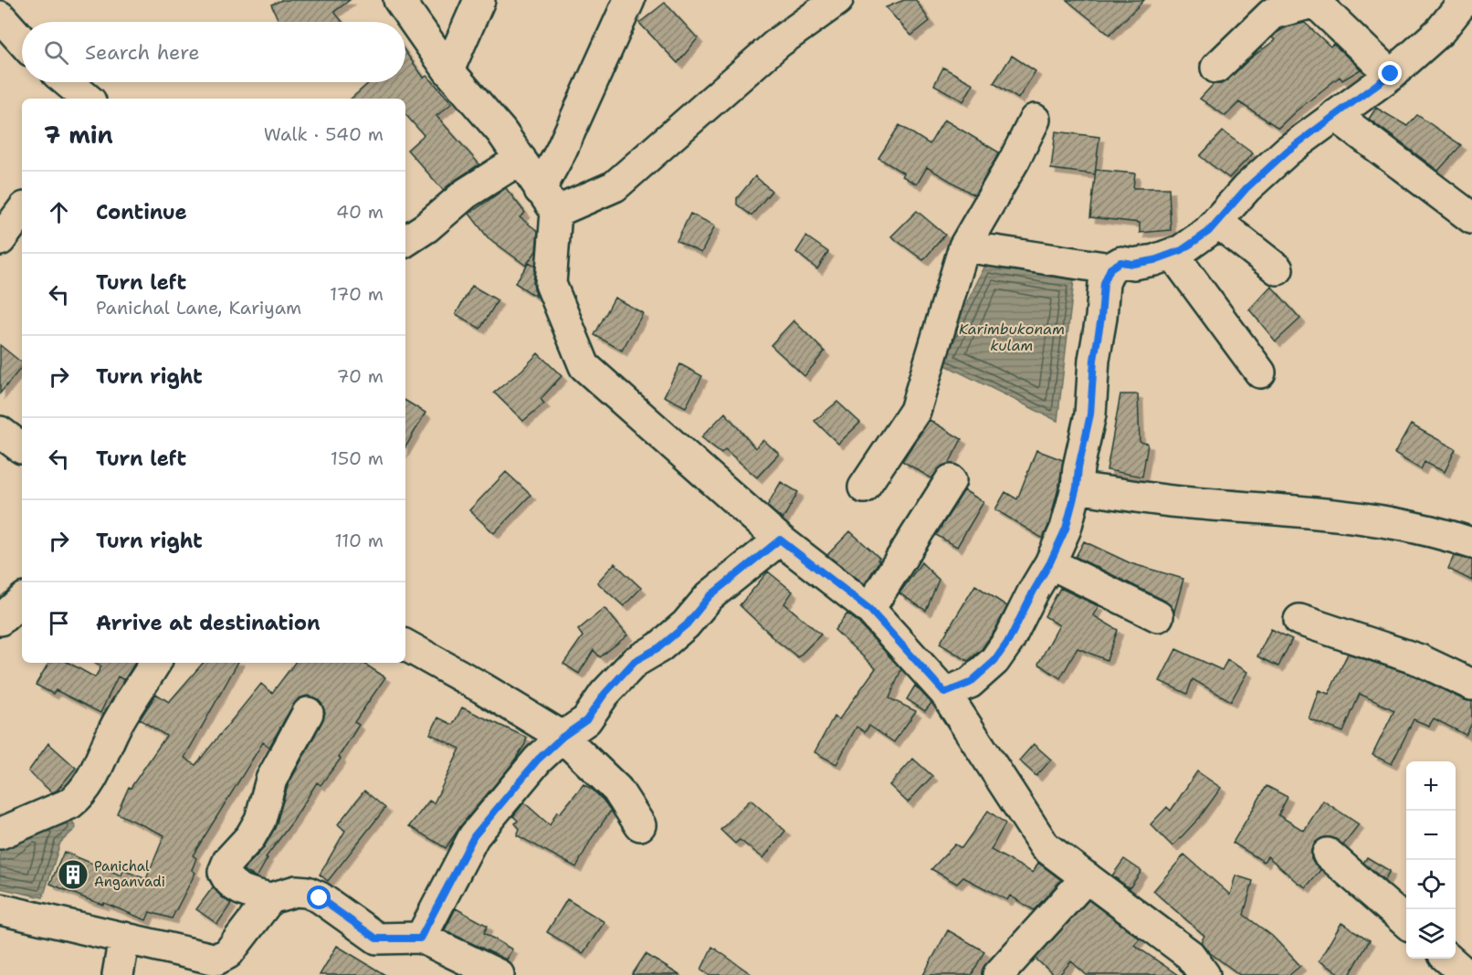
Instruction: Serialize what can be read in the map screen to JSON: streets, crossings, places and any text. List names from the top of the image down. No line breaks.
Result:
{"water":["Karimbukonam kulam"],"places":{"building":["Panichal Anganvadi"]},"page":{"search":"Search here","heading":["7 min","Walk · 540 m"],"list":[["Continue","40 m"],["Turn left","Panichal Lane, Kariyam","170 m"],["Turn right","70 m"],["Turn left","150 m"],["Turn right","110 m"],"Arrive at destination"],"map_buttons":["+","−"]}}
